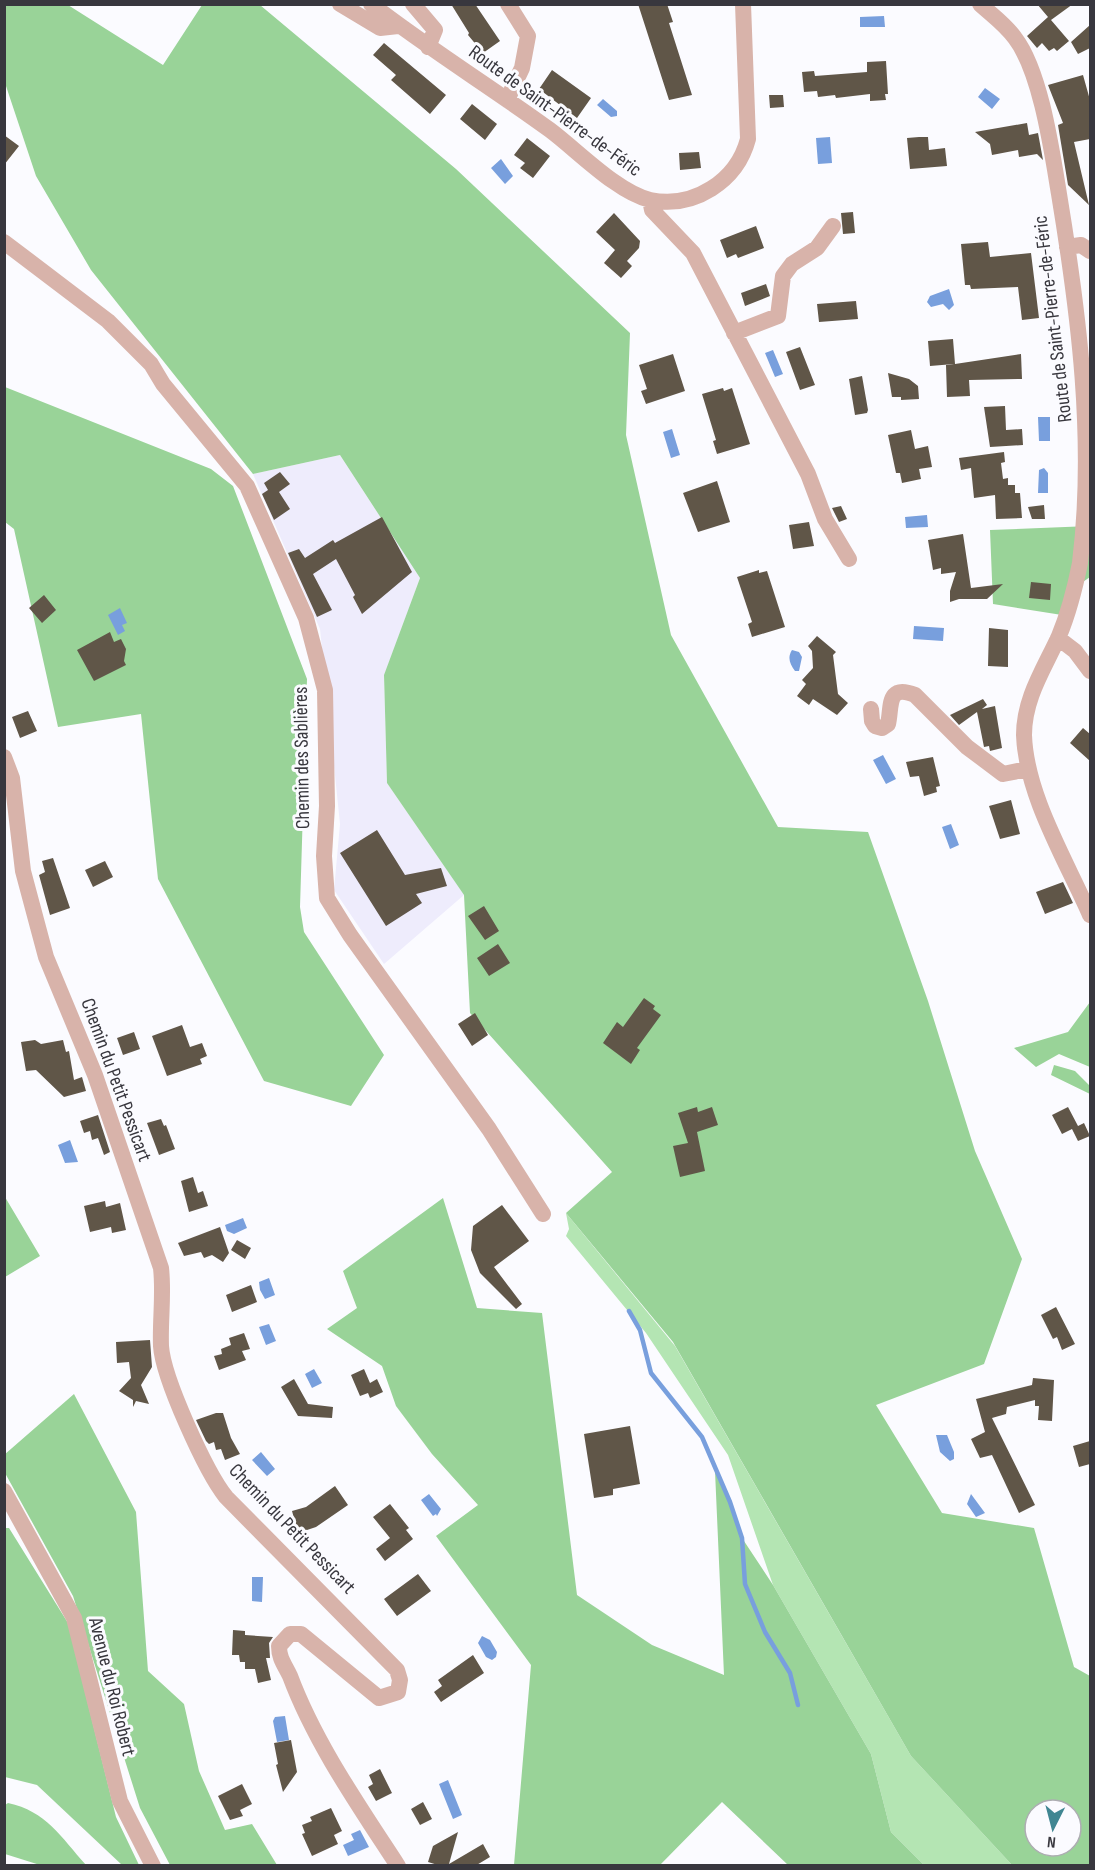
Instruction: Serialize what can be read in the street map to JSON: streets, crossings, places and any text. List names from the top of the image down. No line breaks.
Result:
{"streets":{"street":["Route de Saint-Pierre-de-Féric","Chemin des Sablières","Chemin du Petit Pessicart","Avenue du Roi Robert"]},"north":"bottom"}
